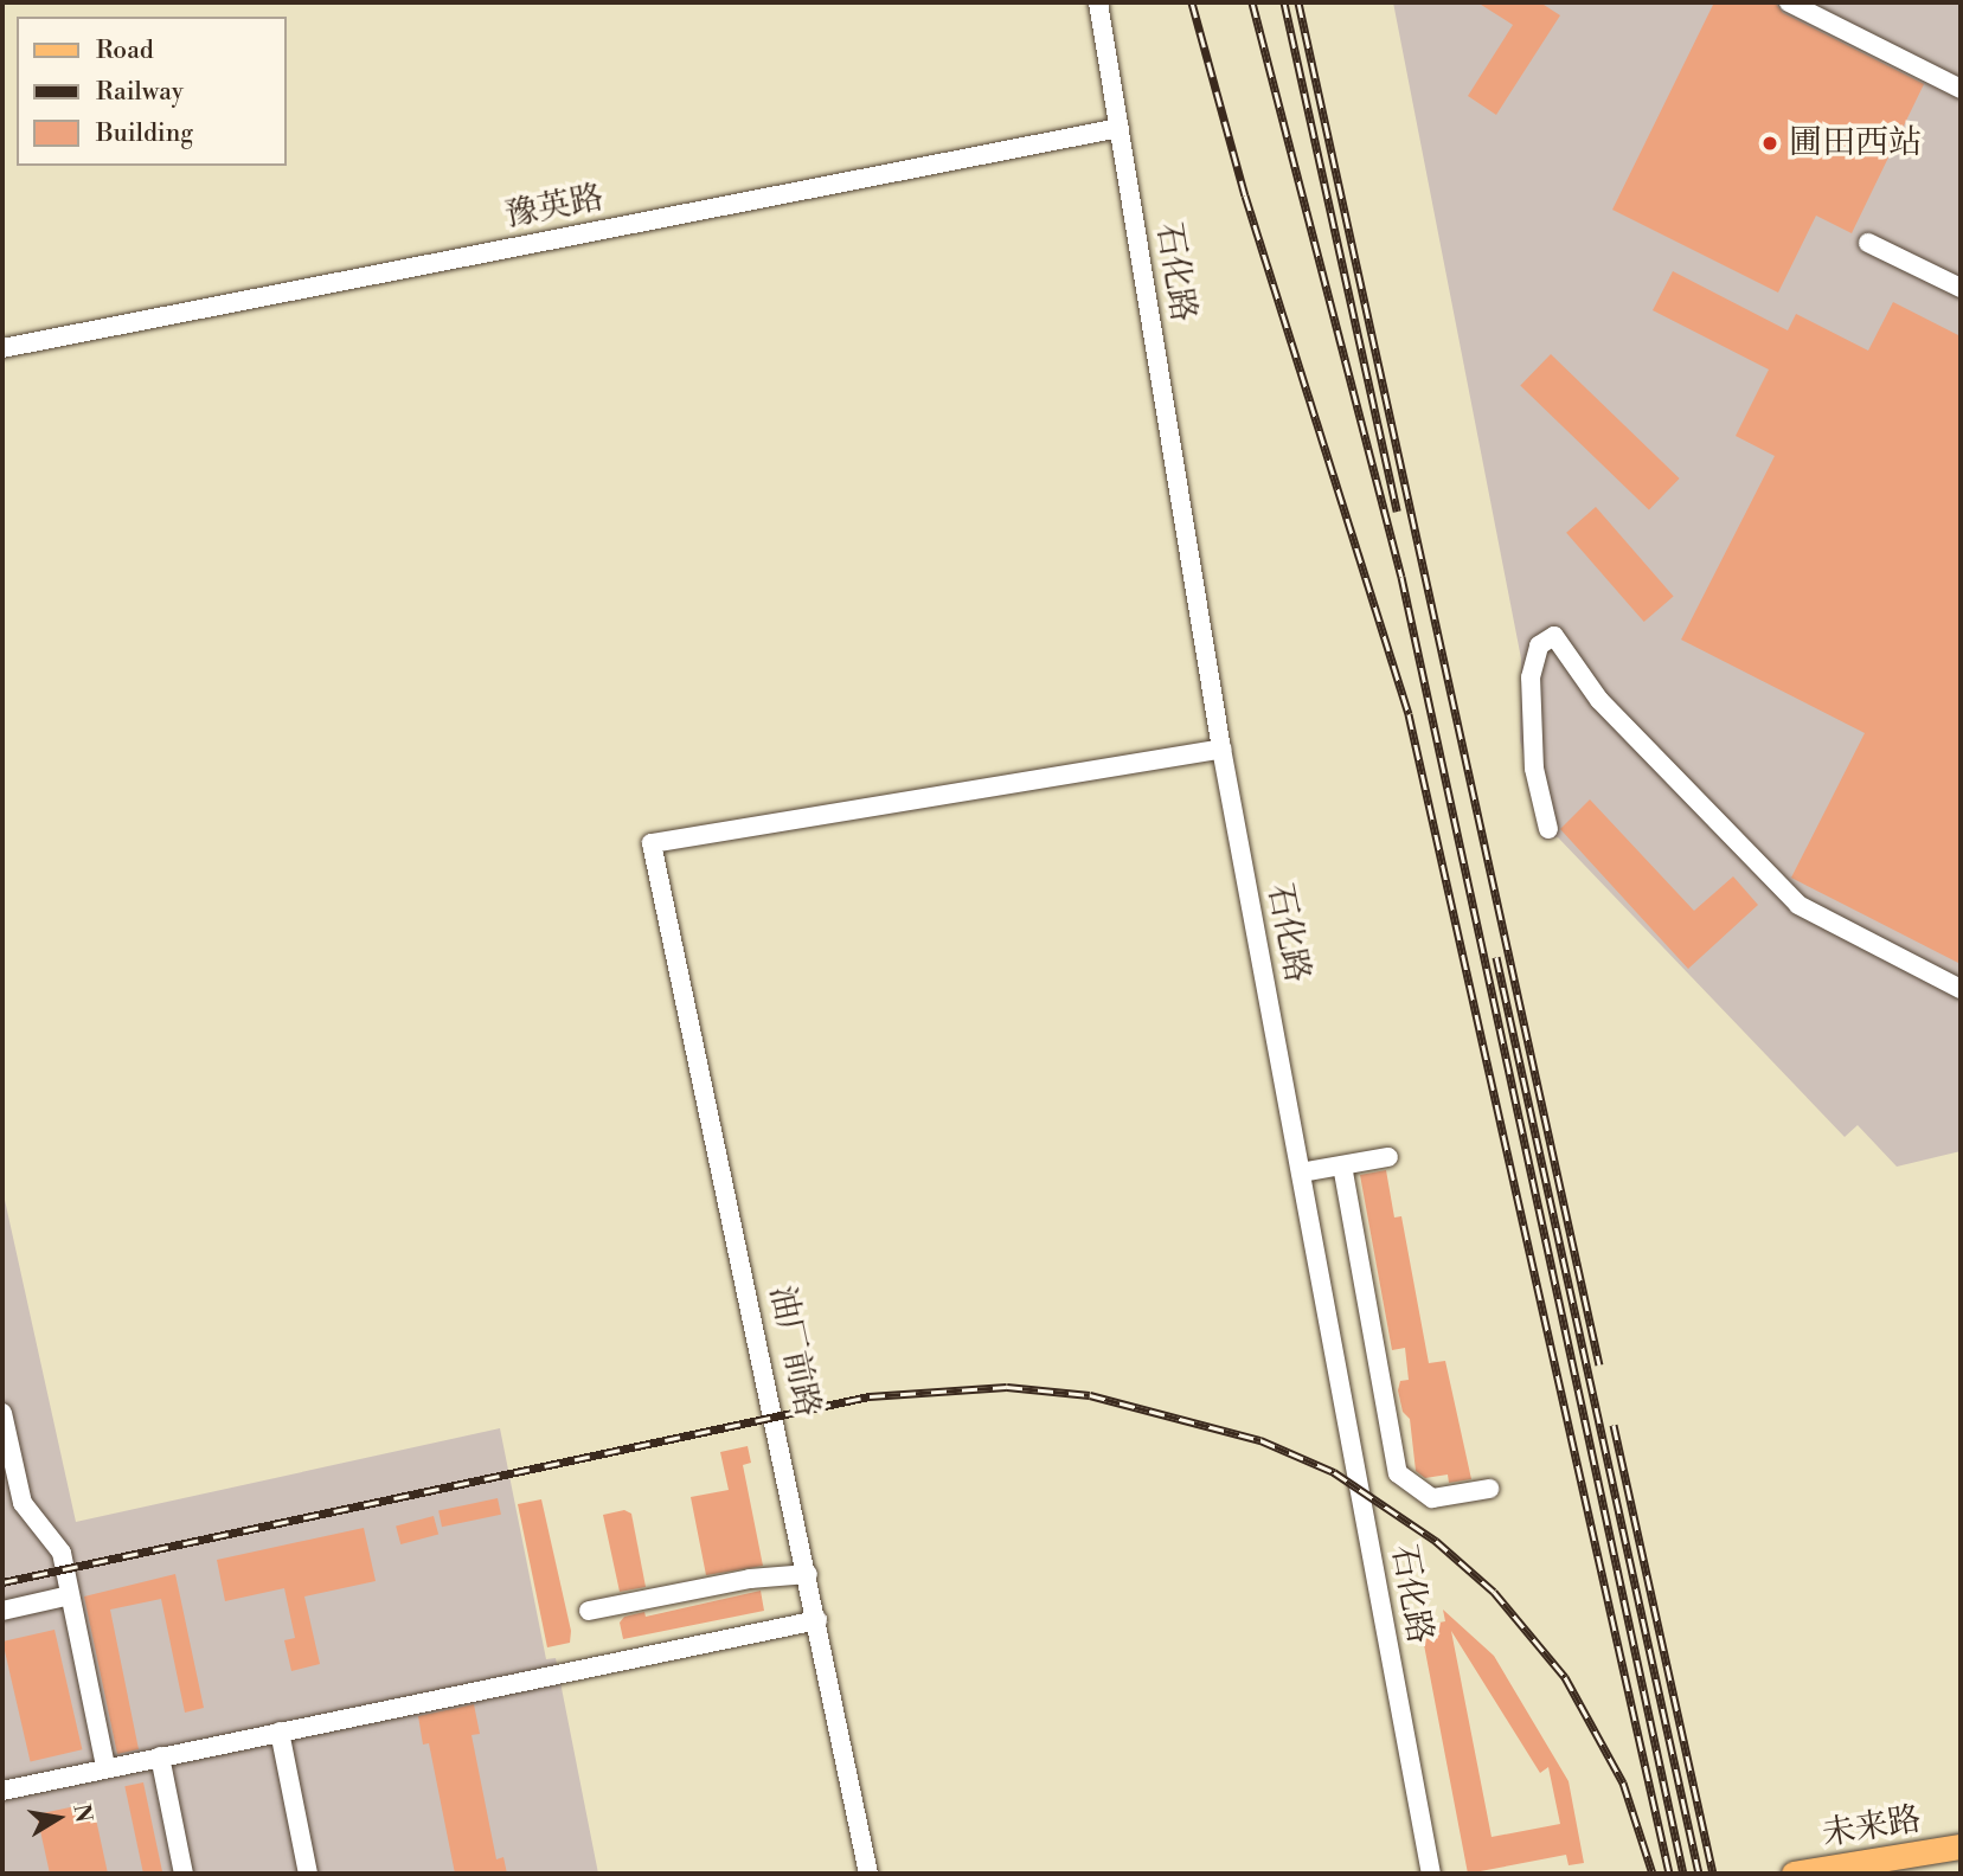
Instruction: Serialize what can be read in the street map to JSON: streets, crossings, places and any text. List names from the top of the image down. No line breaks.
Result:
{"streets":{"main road":["未来路"],"street":["豫英路","石化路","油厂前路"]},"crossings":[["豫英路","石化路"],["石化路","油厂前路"]],"places":["圃田西站"],"legend":["Road","Railway","Building"],"north":"right"}
